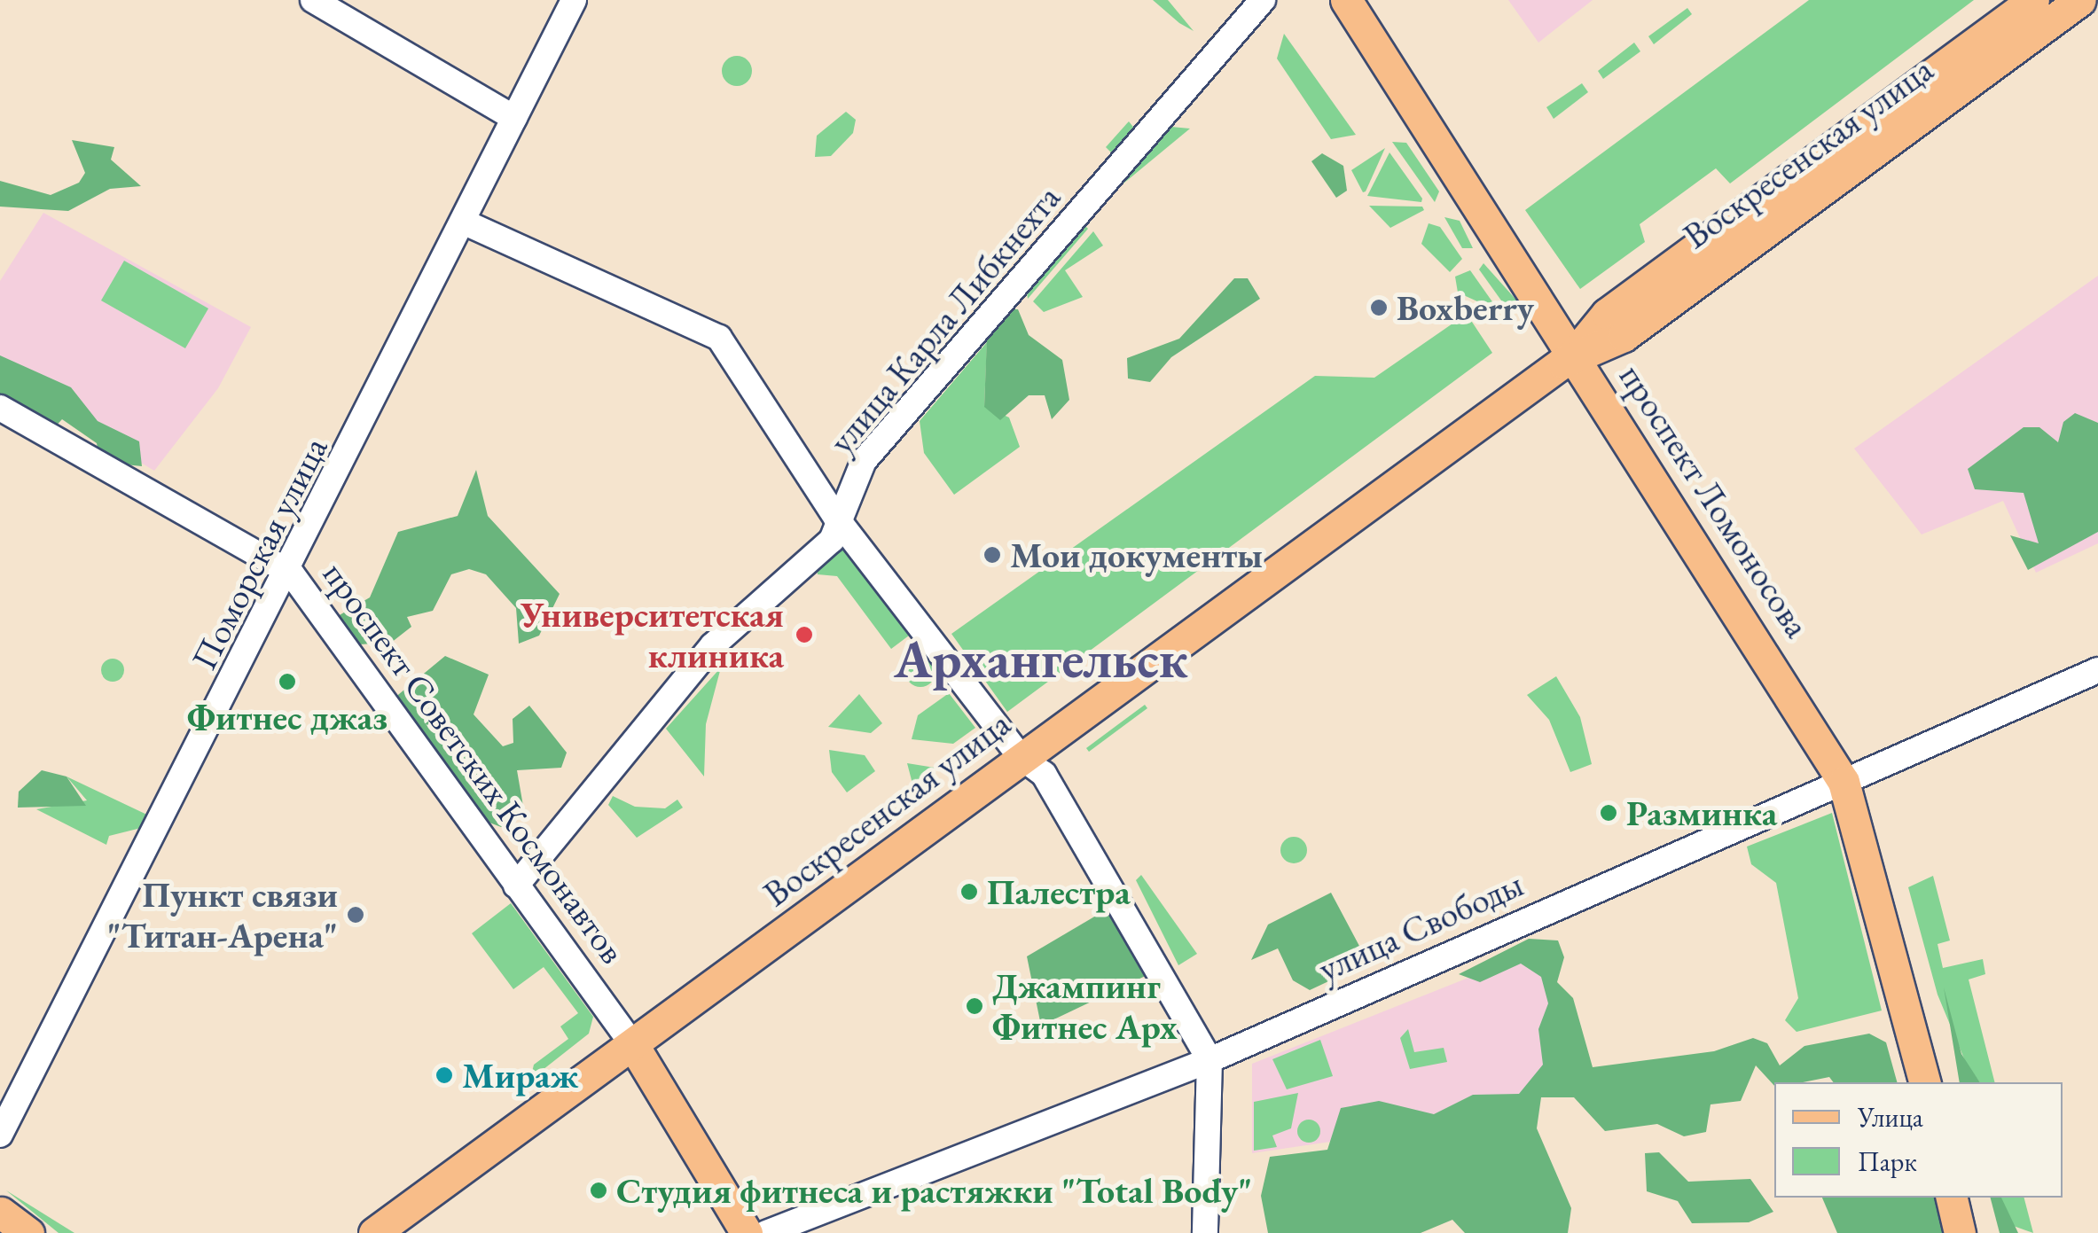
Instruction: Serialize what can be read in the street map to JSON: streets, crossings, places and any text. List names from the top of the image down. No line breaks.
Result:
{"streets":{"main road":["Воскресенская улица","проспект Ломоносова","проспект Советских Космонавтов"],"street":["улица Карла Либкнехта","Поморская улица","улица Свободы"]},"crossings":[["Воскресенская улица","проспект Ломоносова"],["Воскресенская улица","проспект Советских Космонавтов"],["улица Карла Либкнехта","проспект Советских Космонавтов"],["проспект Ломоносова","улица Свободы"],["Поморская улица","проспект Советских Космонавтов"]],"districts":["Архангельск"],"places":["Boxberry","Мои документы","Университетская клиника","Фитнес джаз","Разминка","Палестра","Пункт связи \"Титан-Арена\"","Джампинг Фитнес Арх","Мираж","Студия фитнеса и растяжки \"Total Body\""],"legend":["Улица","Парк"]}
